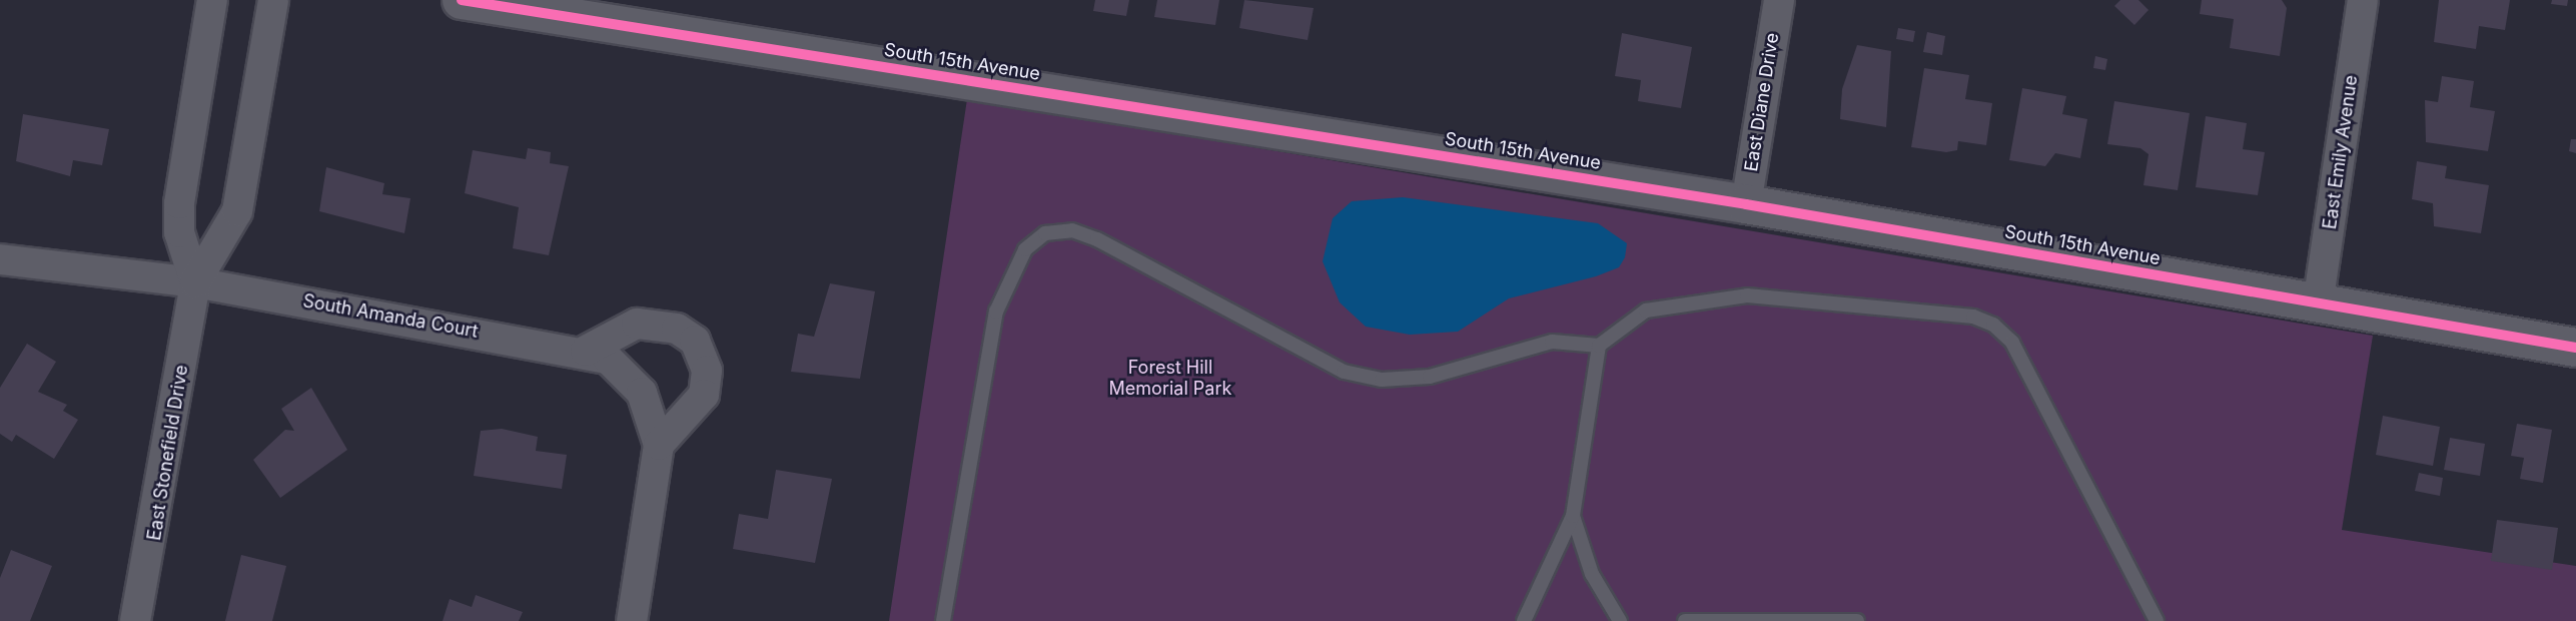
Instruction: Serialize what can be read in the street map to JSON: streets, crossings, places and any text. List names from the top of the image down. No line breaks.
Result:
{"streets":{"street":["South 15th Avenue","East Diane Drive","East Emily Avenue","South Amanda Court","East Stonefield Drive"]},"crossings":[["South 15th Avenue","East Diane Drive"],["South 15th Avenue","East Emily Avenue"],["South Amanda Court","East Stonefield Drive"]],"parks":["Forest Hill Memorial Park"]}
